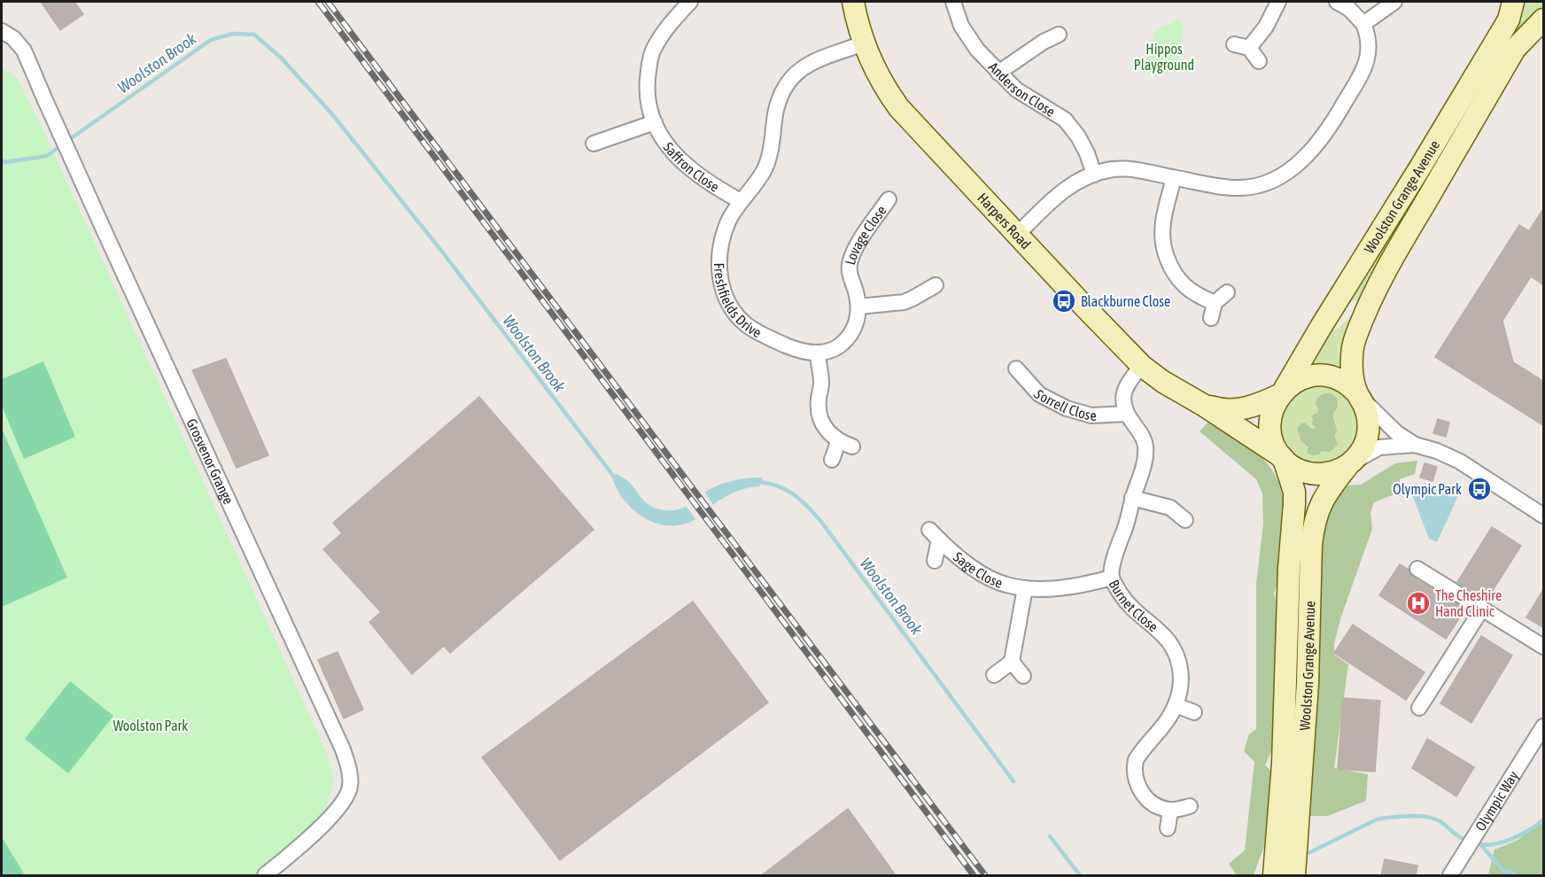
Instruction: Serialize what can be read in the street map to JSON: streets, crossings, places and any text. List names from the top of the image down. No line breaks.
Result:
{"streets":{"main road":["Woolston Grange Avenue","Harpers Road"],"street":["Anderson Close","Saffron Close","Lovage Close","Freshfields Drive","Sorrell Close","Grosvenor Grange","Sage Close","Burnet Close","Olympic Way"]},"crossings":[["Saffron Close","Freshfields Drive"],["Woolston Grange Avenue","Harpers Road"],["Harpers Road","Freshfields Drive"],["Lovage Close","Freshfields Drive"],["Sorrell Close","Burnet Close"],["Sage Close","Burnet Close"]],"water":["Woolston Brook"],"parks":["Hippos Playground","Woolston Park"],"places":{"bus stop":["Blackburne Close","Olympic Park"],"hospital":["The Cheshire Hand Clinic"]}}
